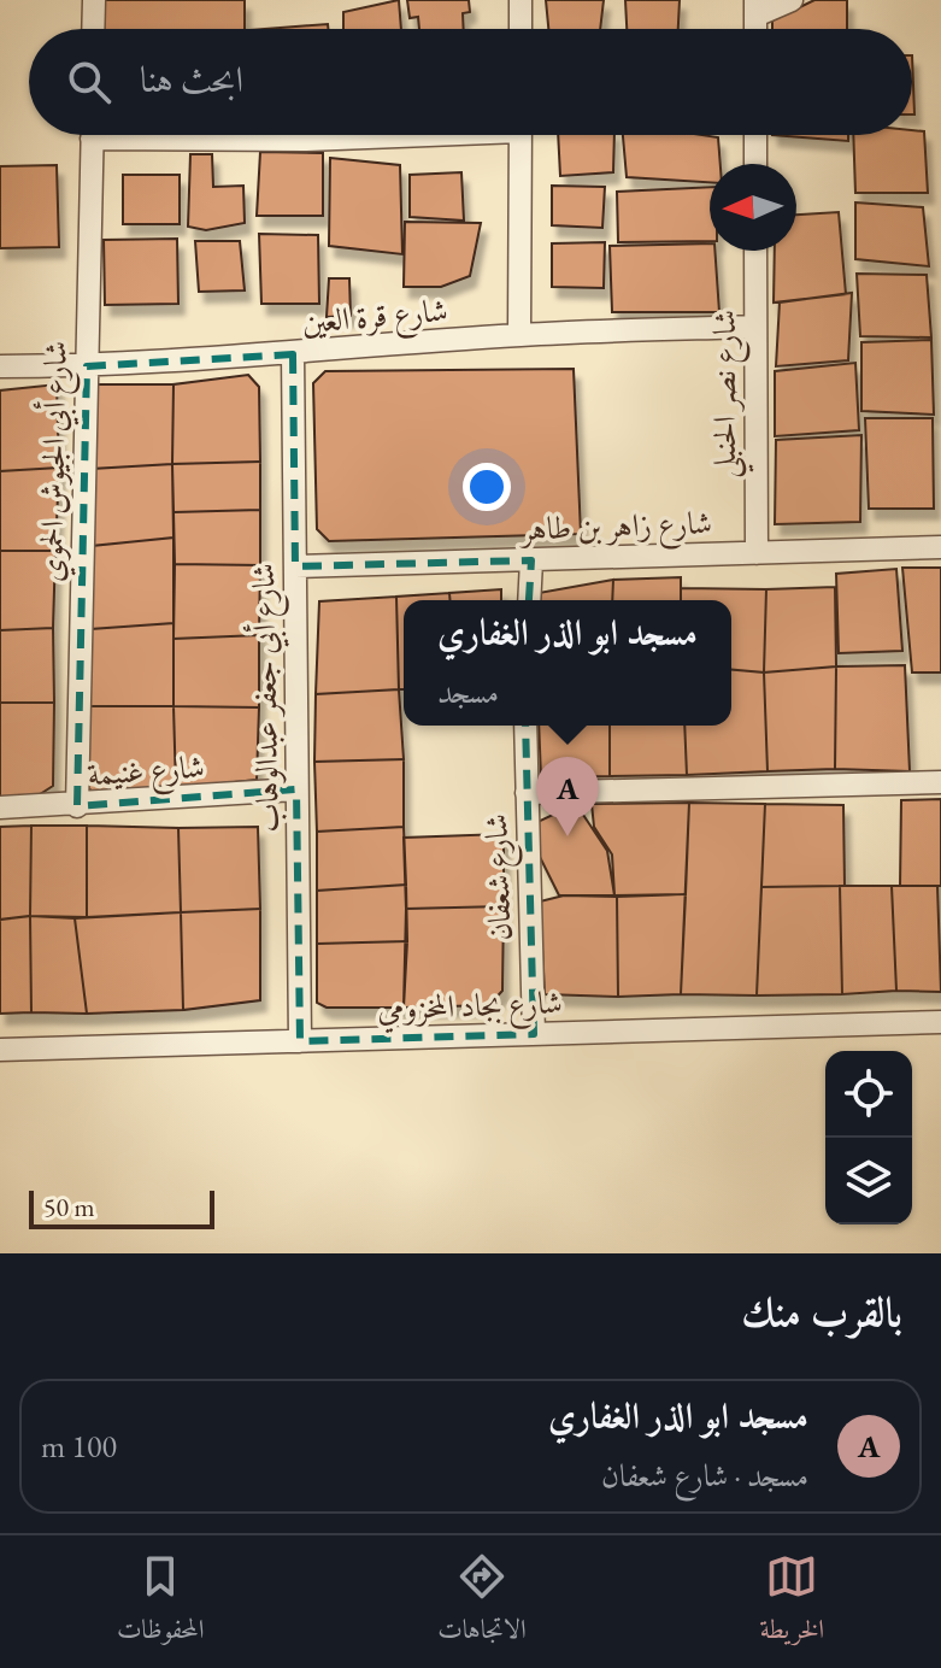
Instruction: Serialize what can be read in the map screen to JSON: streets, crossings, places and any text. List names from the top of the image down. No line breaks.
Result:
{"streets":{"street":["شارع قرة العين","شارع نصر الحنبلي","شارع أبي الجيوش الحموي","شارع زاهر بن طاهر","شارع أبي جعفر عبدالوهاب","شارع غنيمة","شارع شعفان","شارع بجاد المخزومي"]},"crossings":[["شارع قرة العين","شارع نصر الحنبلي"],["شارع قرة العين","شارع أبي الجيوش الحموي"],["شارع قرة العين","شارع أبي جعفر عبدالوهاب"],["شارع نصر الحنبلي","شارع زاهر بن طاهر"],["شارع أبي الجيوش الحموي","شارع غنيمة"],["شارع زاهر بن طاهر","شارع أبي جعفر عبدالوهاب"],["شارع أبي جعفر عبدالوهاب","شارع غنيمة"],["شارع أبي جعفر عبدالوهاب","شارع بجاد المخزومي"],["شارع شعفان","شارع بجاد المخزومي"]],"scale_bar":"50 m","north":"left","page":{"search":"ابحث هنا","popup":["مسجد ابو الذر الغفاري","مسجد"],"pins":"A","scale":"50 m","heading":"بالقرب منك","list":[{"mark":"A","name":"مسجد ابو الذر الغفاري","note":"مسجد · شارع شعفان","value":"100 m"}],"nav":["الخريطة","الاتجاهات","المحفوظات"]}}
